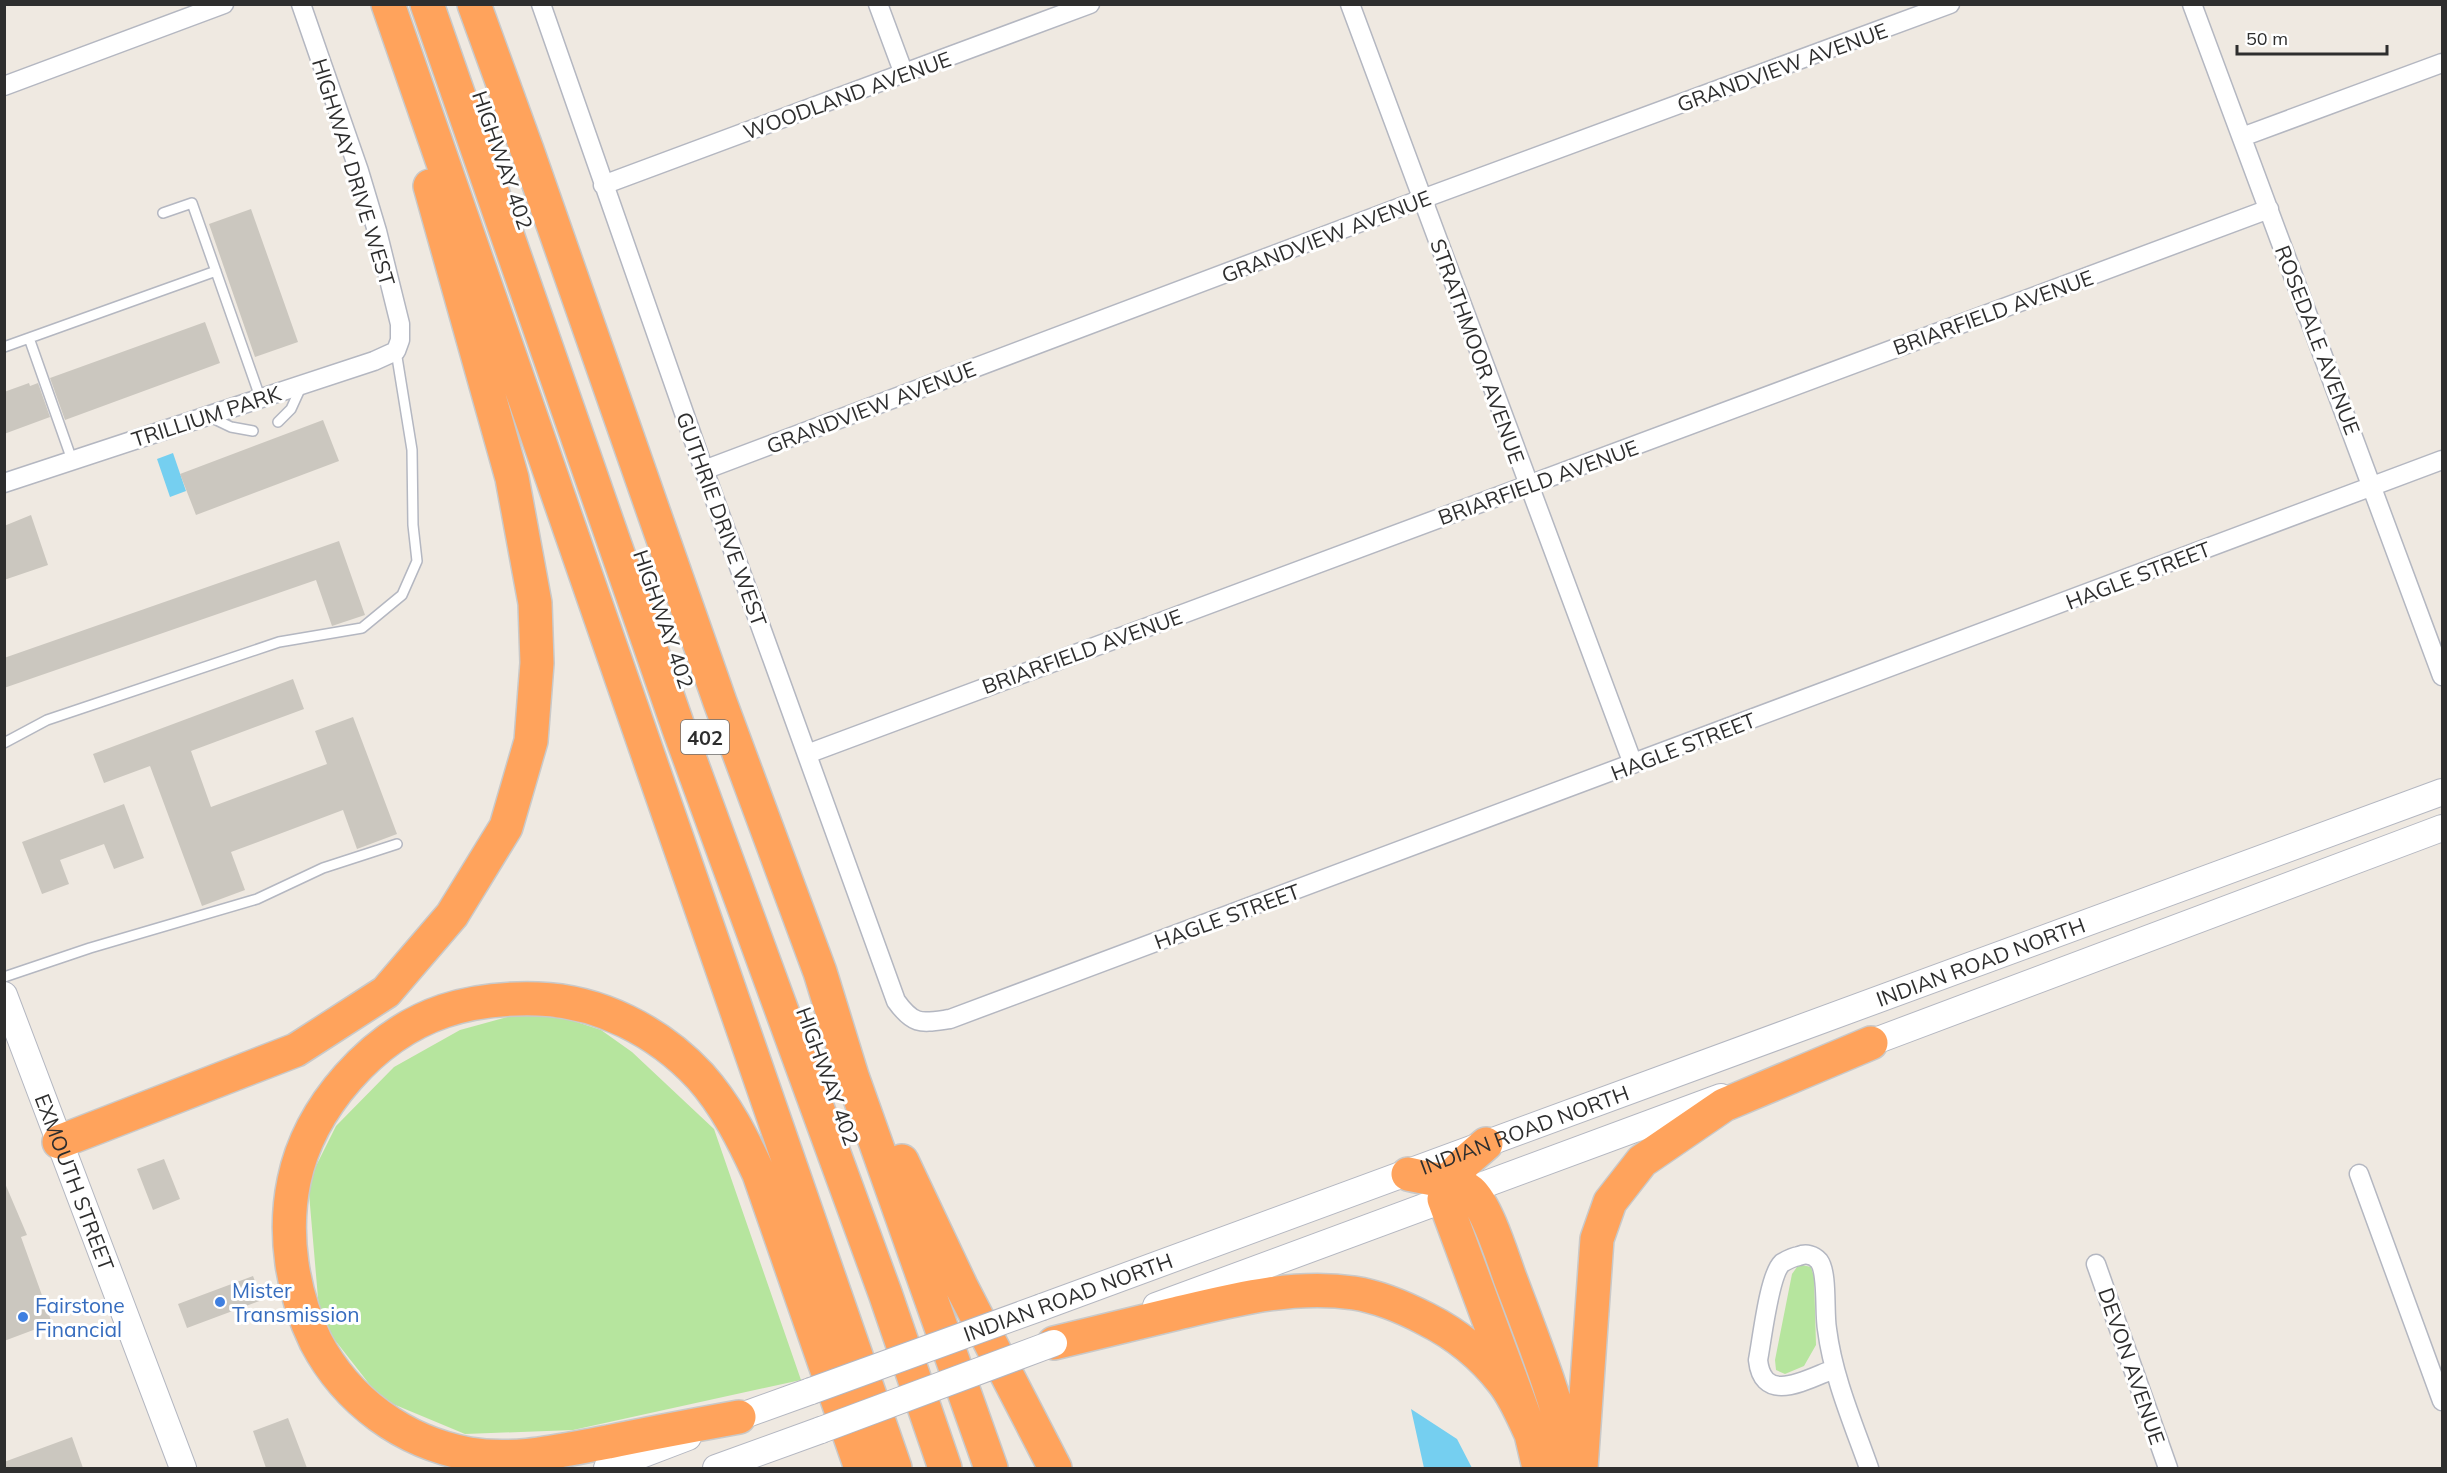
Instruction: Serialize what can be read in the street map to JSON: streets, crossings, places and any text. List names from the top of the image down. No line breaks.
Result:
{"streets":{"highway":["HIGHWAY 402","402"],"main road":["INDIAN ROAD NORTH","EXMOUTH STREET"],"street":["GRANDVIEW AVENUE","WOODLAND AVENUE","HIGHWAY DRIVE WEST","BRIARFIELD AVENUE","ROSEDALE AVENUE","STRATHMOOR AVENUE","TRILLIUM PARK","GUTHRIE DRIVE WEST","HAGLE STREET","DEVON AVENUE"]},"crossings":[["GRANDVIEW AVENUE","STRATHMOOR AVENUE"],["GRANDVIEW AVENUE","GUTHRIE DRIVE WEST"],["WOODLAND AVENUE","GUTHRIE DRIVE WEST"],["HIGHWAY DRIVE WEST","TRILLIUM PARK"],["BRIARFIELD AVENUE","ROSEDALE AVENUE"],["BRIARFIELD AVENUE","STRATHMOOR AVENUE"],["BRIARFIELD AVENUE","GUTHRIE DRIVE WEST"],["ROSEDALE AVENUE","HAGLE STREET"],["STRATHMOOR AVENUE","HAGLE STREET"],["GUTHRIE DRIVE WEST","HAGLE STREET"]],"places":["Mister Transmission","Fairstone Financial"],"scale_bar":"50 m"}
